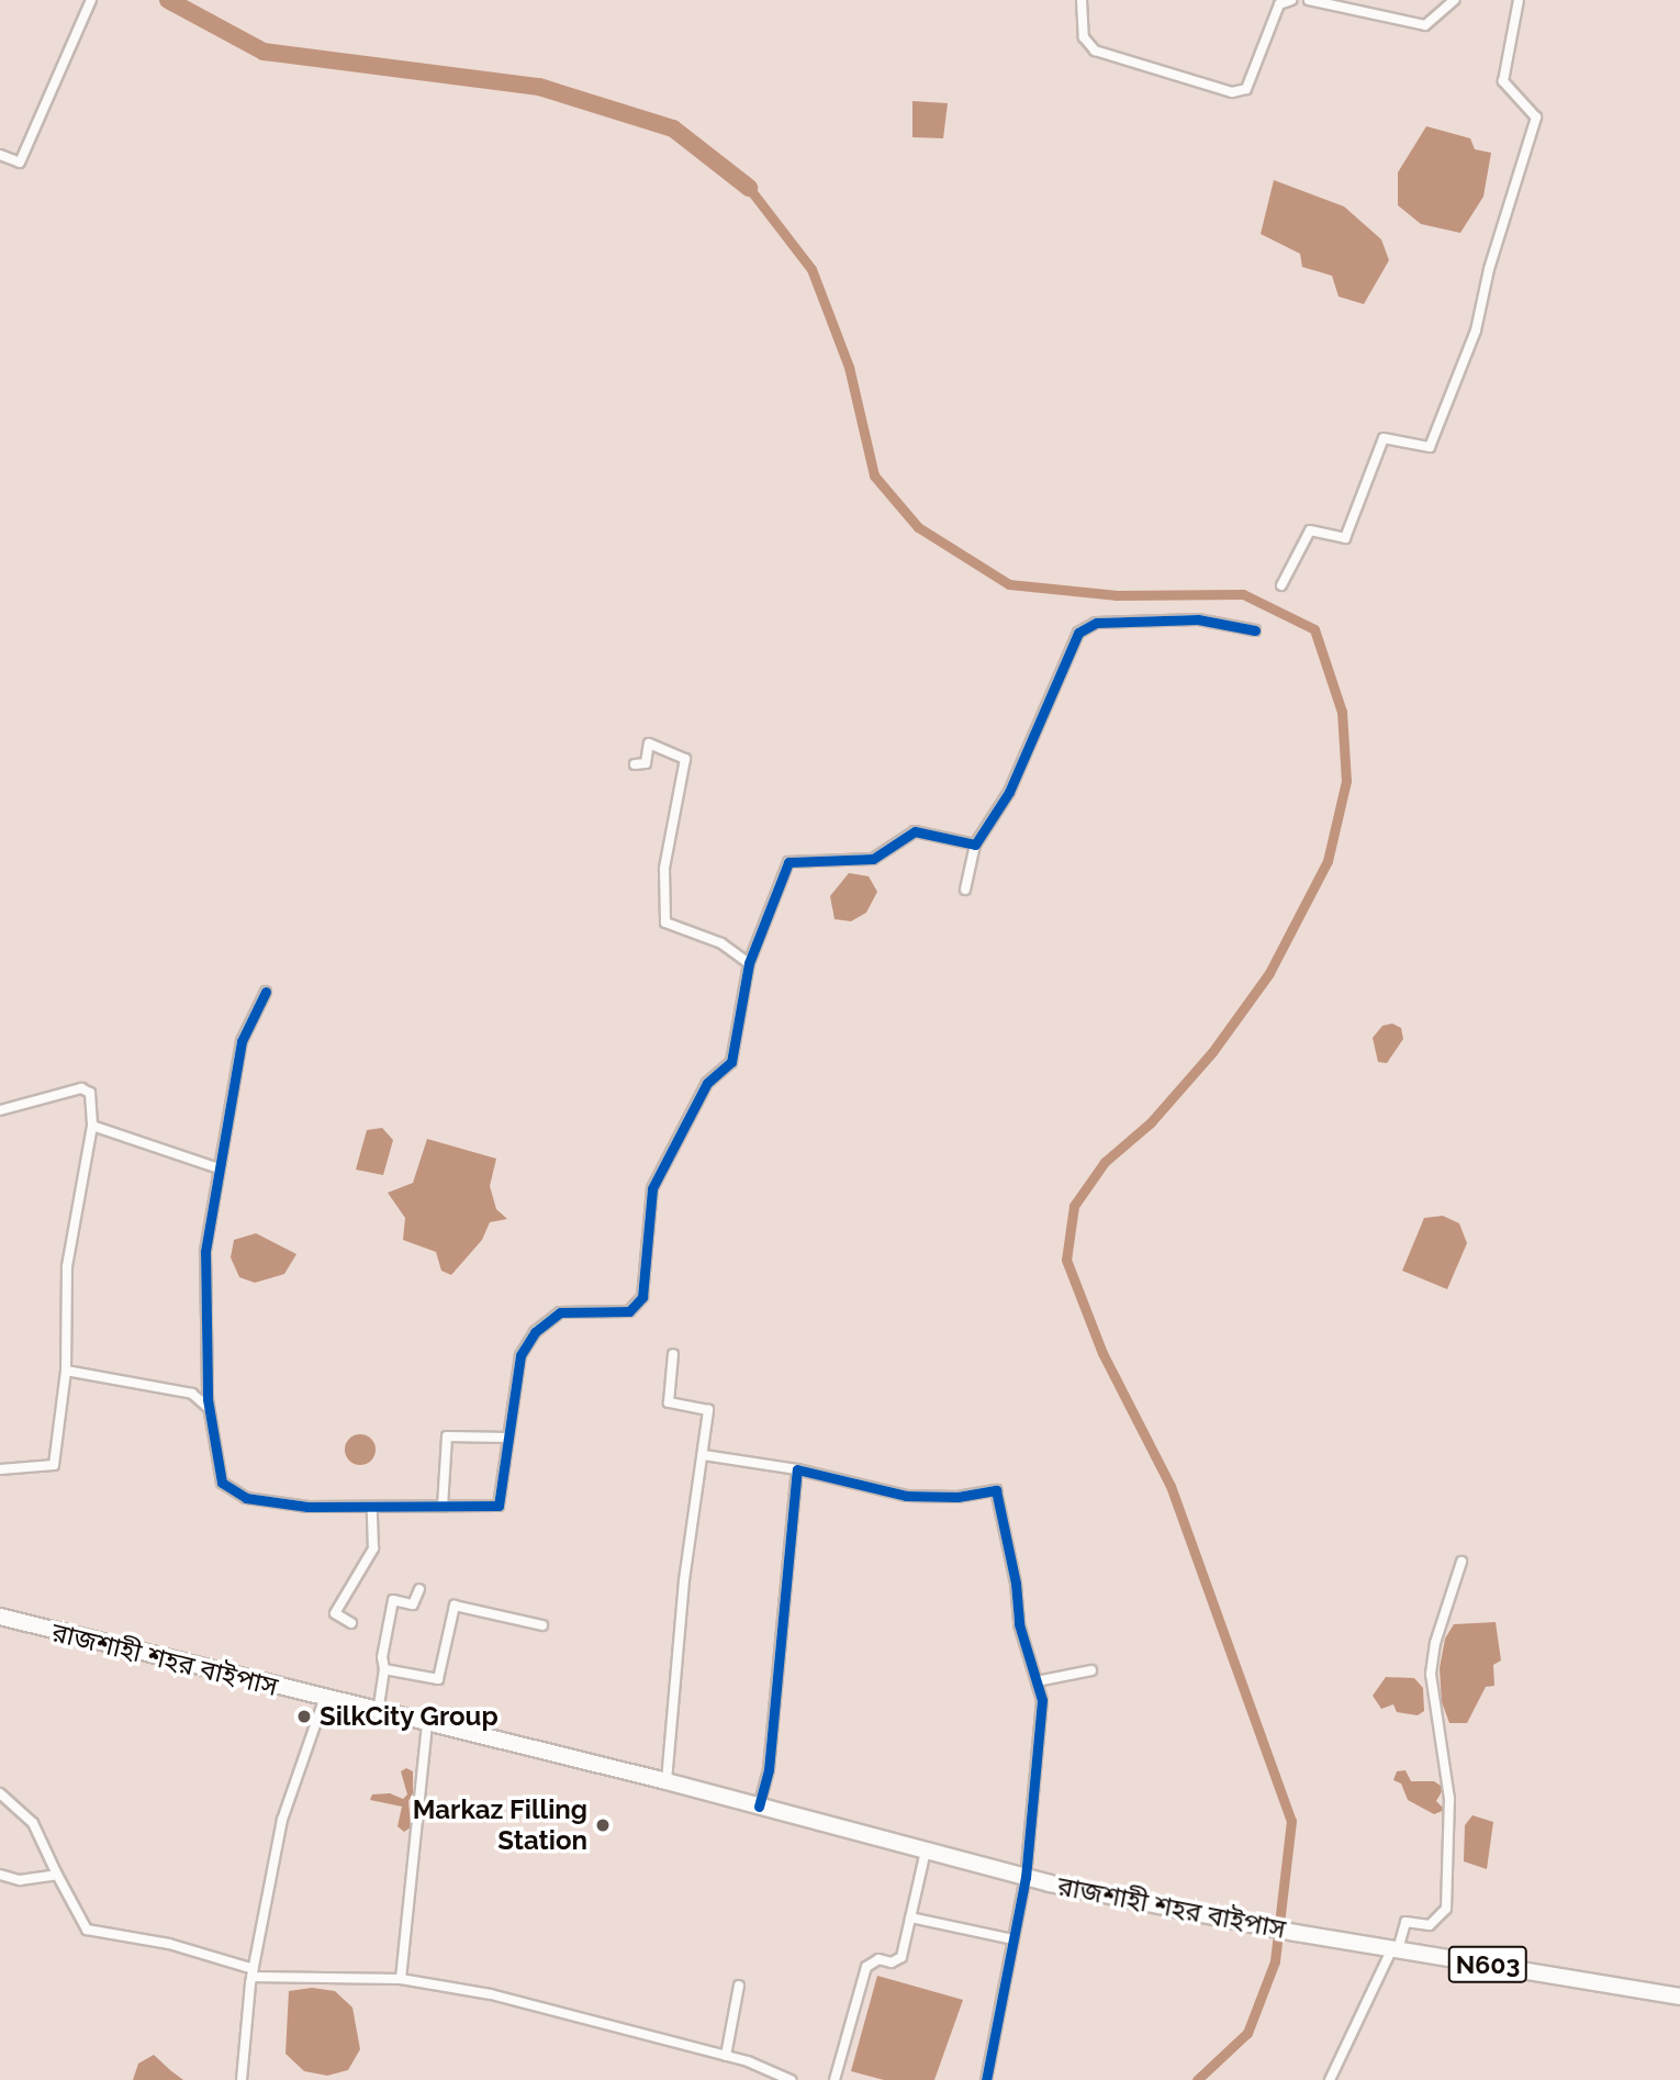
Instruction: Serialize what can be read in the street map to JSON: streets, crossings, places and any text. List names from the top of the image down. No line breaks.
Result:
{"streets":{"highway":["রাজশাহী শহর বাইপাস","N603"]},"places":["SilkCity Group","Markaz Filling Station"]}
